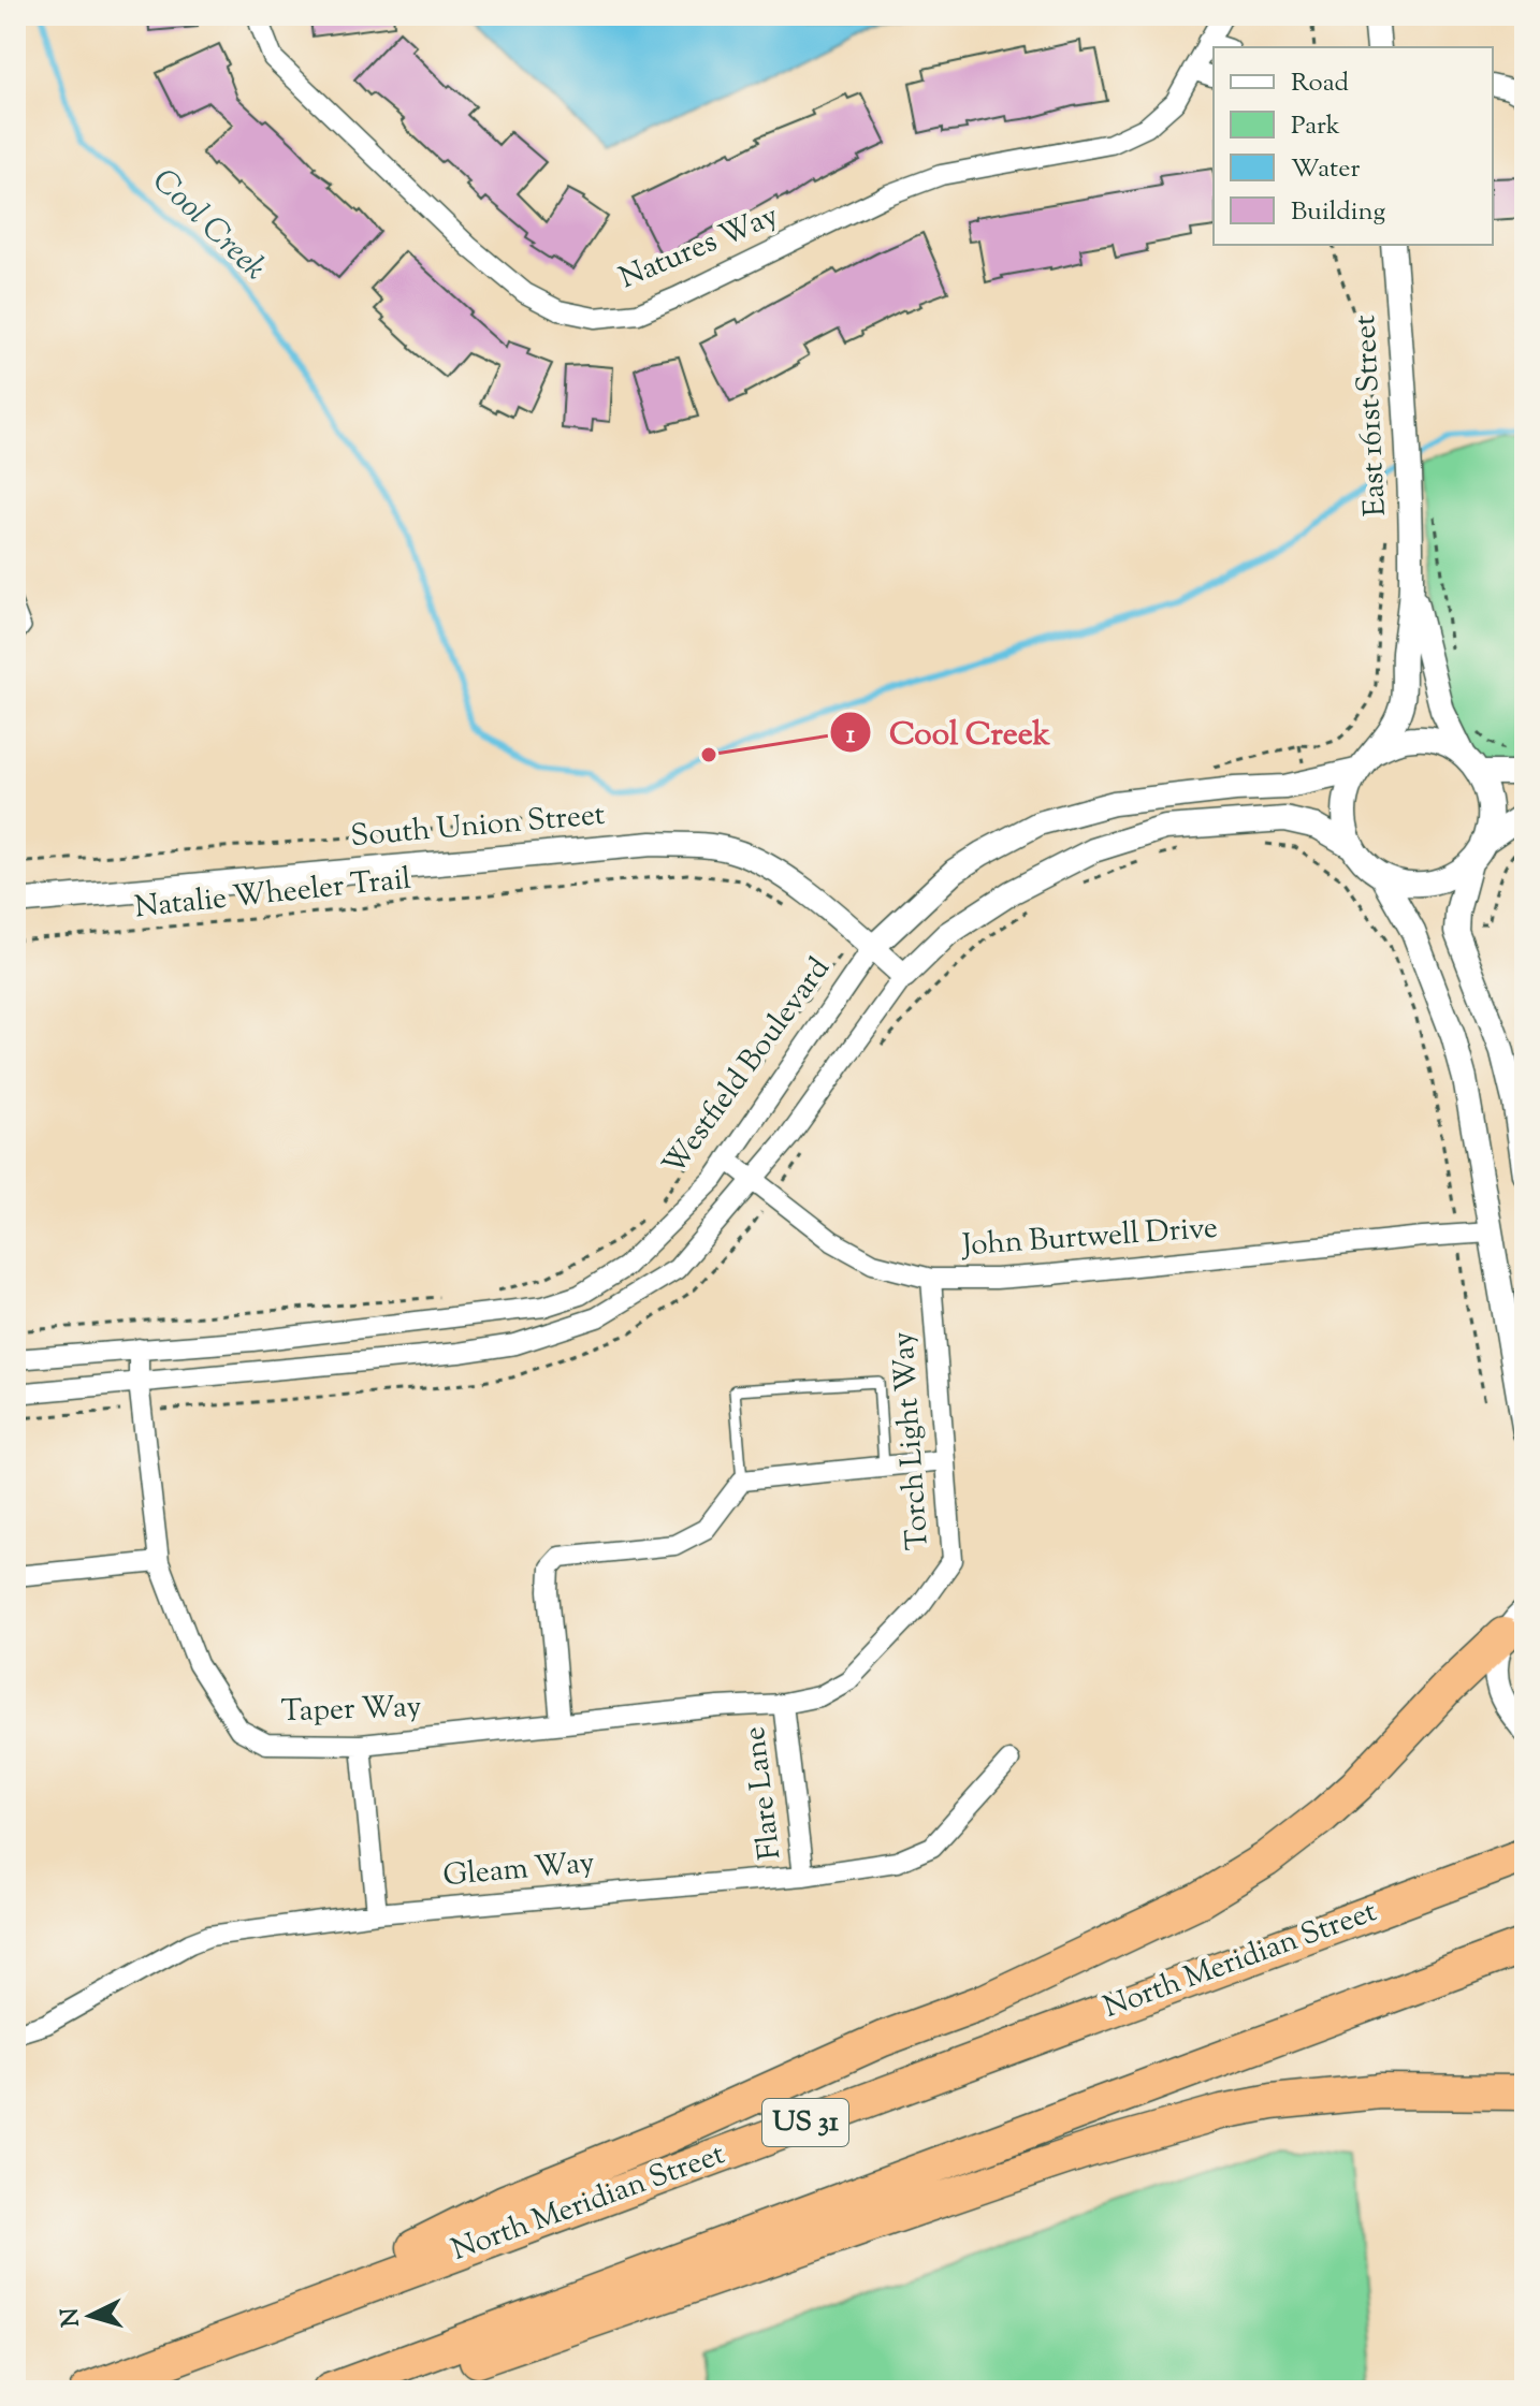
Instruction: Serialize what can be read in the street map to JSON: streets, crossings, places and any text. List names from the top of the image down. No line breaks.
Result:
{"streets":{"highway":["North Meridian Street","US 31"],"street":["Natures Way","East 161st Street","South Union Street","Westfield Boulevard","John Burtwell Drive","Torch Light Way","Taper Way","Flare Lane","Gleam Way"],"path":["Natalie Wheeler Trail"]},"crossings":[["East 161st Street","Westfield Boulevard"],["South Union Street","Westfield Boulevard"],["Westfield Boulevard","John Burtwell Drive"],["Westfield Boulevard","Taper Way"],["John Burtwell Drive","Torch Light Way"],["Torch Light Way","Taper Way"],["Torch Light Way","Flare Lane"],["Flare Lane","Gleam Way"]],"water":["Cool Creek"],"places":["Cool Creek"],"legend":["Road","Park","Water","Building"],"north":"left"}
